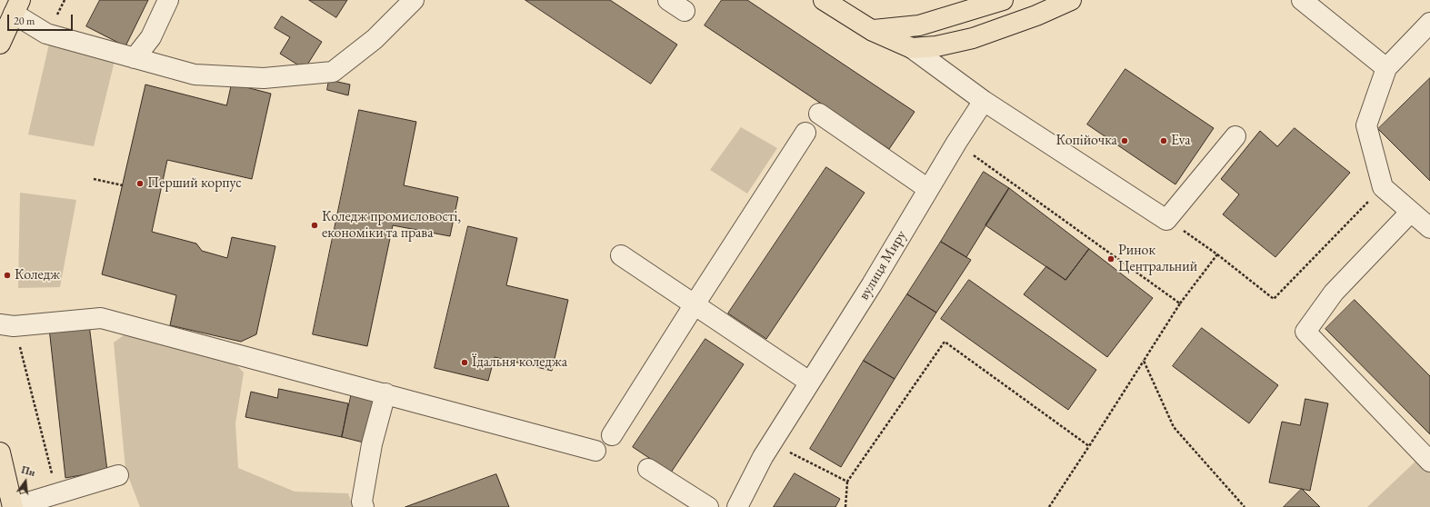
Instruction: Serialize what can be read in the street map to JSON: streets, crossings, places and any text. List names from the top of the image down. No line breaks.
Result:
{"streets":{"street":["вулиця Миру"]},"places":["Копійочка","Eva","Перший корпус","Коледж промисловості, економіки та права","Ринок Центральний","Коледж","Їдальня коледжа"],"scale_bar":"20 m","north":"top"}
